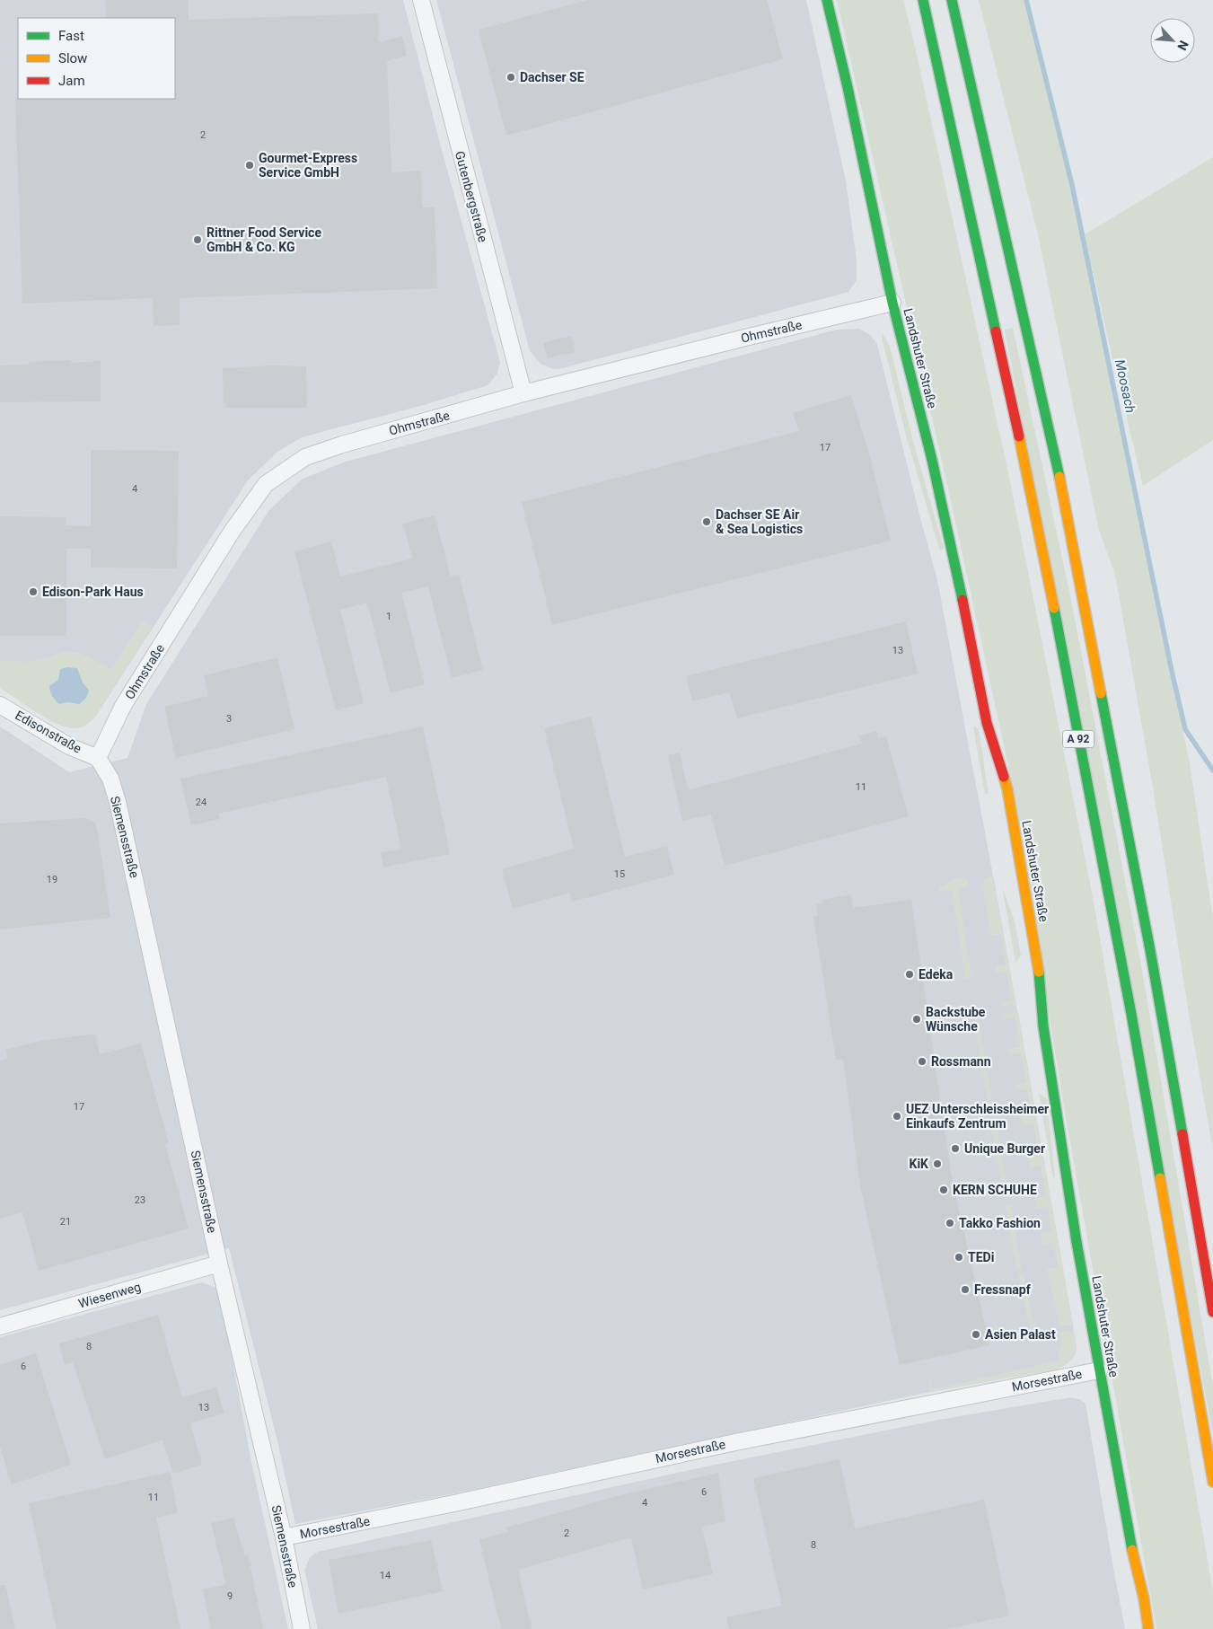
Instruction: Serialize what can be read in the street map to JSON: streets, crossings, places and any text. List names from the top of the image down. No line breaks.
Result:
{"streets":{"main road":["Landshuter Straße","A 92"],"street":["Gutenbergstraße","Ohmstraße","Edisonstraße","Siemensstraße","Wiesenweg","Morsestraße"]},"crossings":[["Gutenbergstraße","Ohmstraße"],["Ohmstraße","Landshuter Straße"],["Ohmstraße","Edisonstraße"],["Ohmstraße","Siemensstraße"],["Landshuter Straße","Morsestraße"],["Edisonstraße","Siemensstraße"],["Siemensstraße","Wiesenweg"],["Siemensstraße","Morsestraße"]],"water":["Moosach"],"places":["Dachser SE","Gourmet-Express Service GmbH","Rittner Food Service GmbH & Co. KG","Dachser SE Air & Sea Logistics","Edison-Park Haus","Edeka","Backstube Wünsche","Rossmann","UEZ Unterschleissheimer Einkaufs Zentrum","Unique Burger","KiK","KERN SCHUHE","Takko Fashion","TEDi","Fressnapf","Asien Palast"],"house_numbers":["2","17","4","1","13","3","11","24","15","19","17","23","21","8","6","13","6","11","4","2","8","14","9"],"legend":["Fast","Slow","Jam"],"north":"bottom right"}
